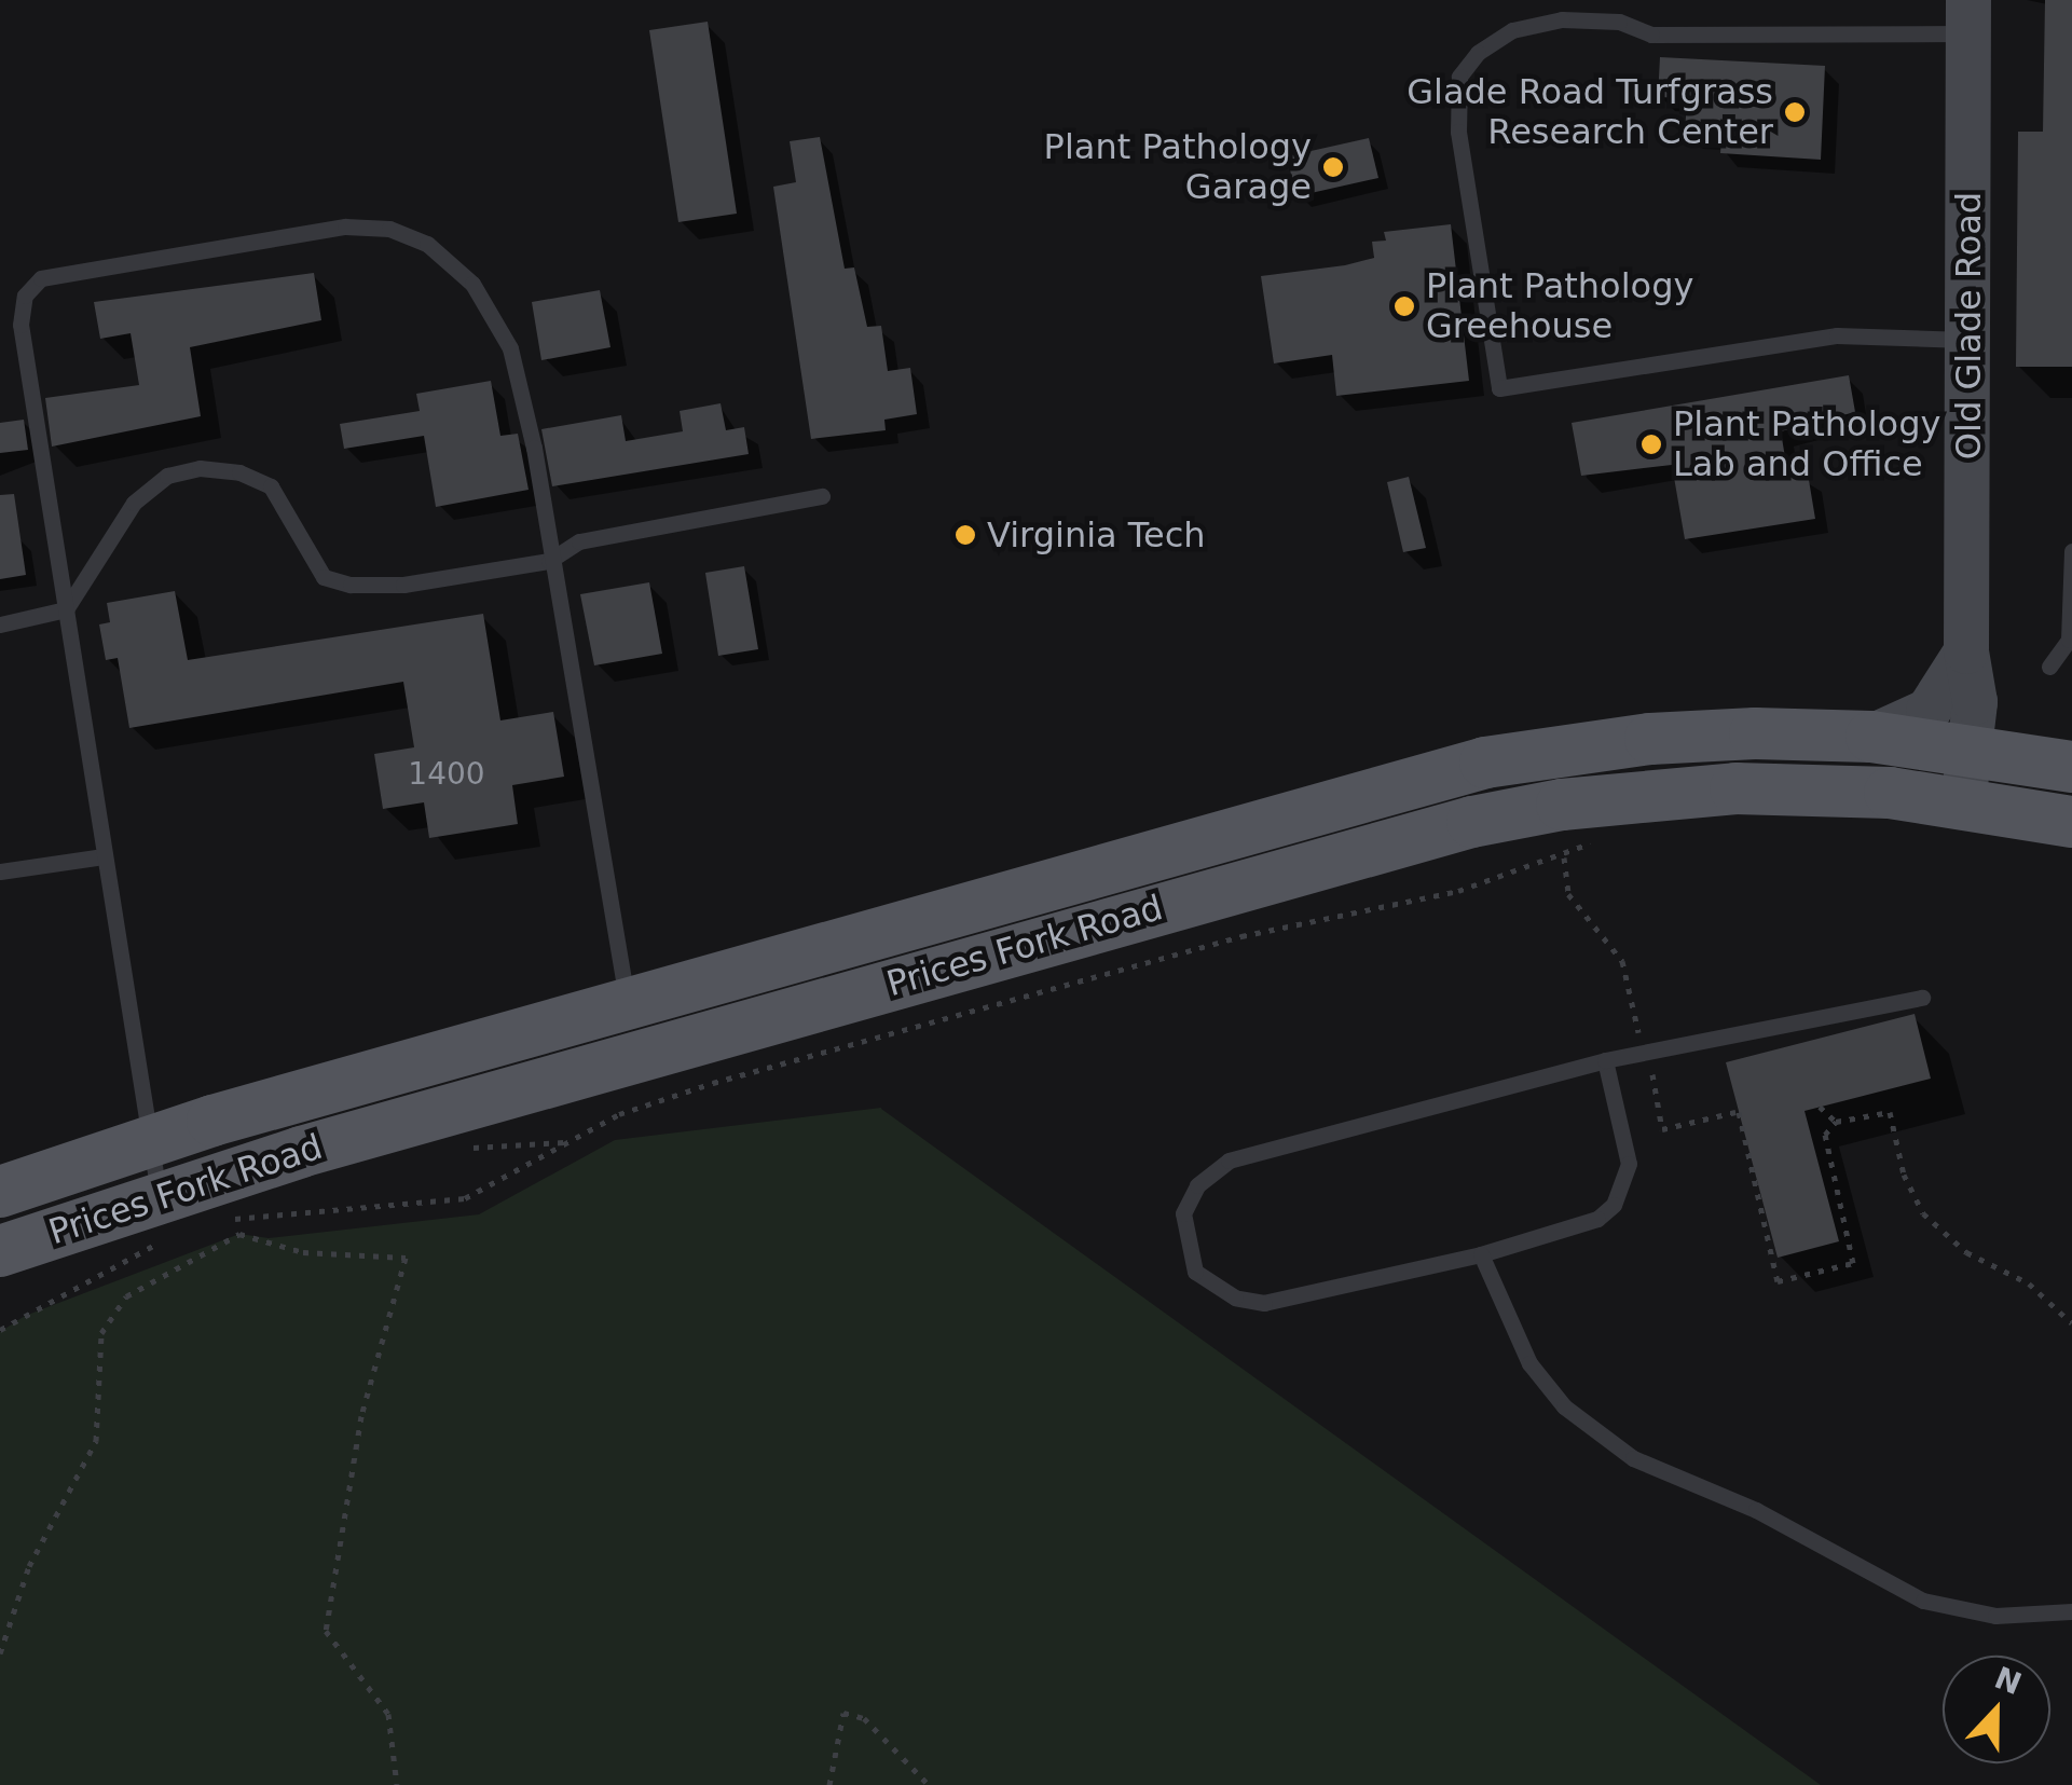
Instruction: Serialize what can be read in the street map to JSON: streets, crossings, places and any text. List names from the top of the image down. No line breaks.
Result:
{"streets":{"main road":["Prices Fork Road"],"street":["Old Glade Road"]},"crossings":[["Old Glade Road","Prices Fork Road"]],"places":["Glade Road Turfgrass Research Center","Plant Pathology Garage","Plant Pathology Greehouse","Plant Pathology Lab and Office","Virginia Tech"],"house_numbers":["1400"],"north":"top"}
